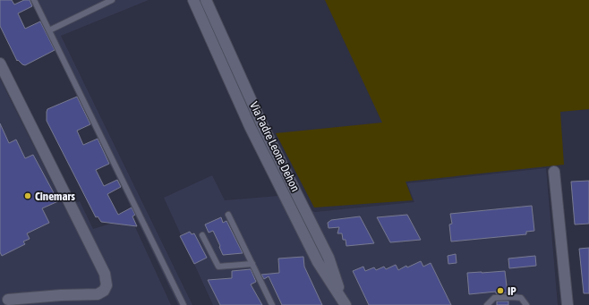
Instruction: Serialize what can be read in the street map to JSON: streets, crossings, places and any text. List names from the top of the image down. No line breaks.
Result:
{"streets":{"street":["Via Padre Leone Dehon"]},"places":["Cinemars","IP"]}
